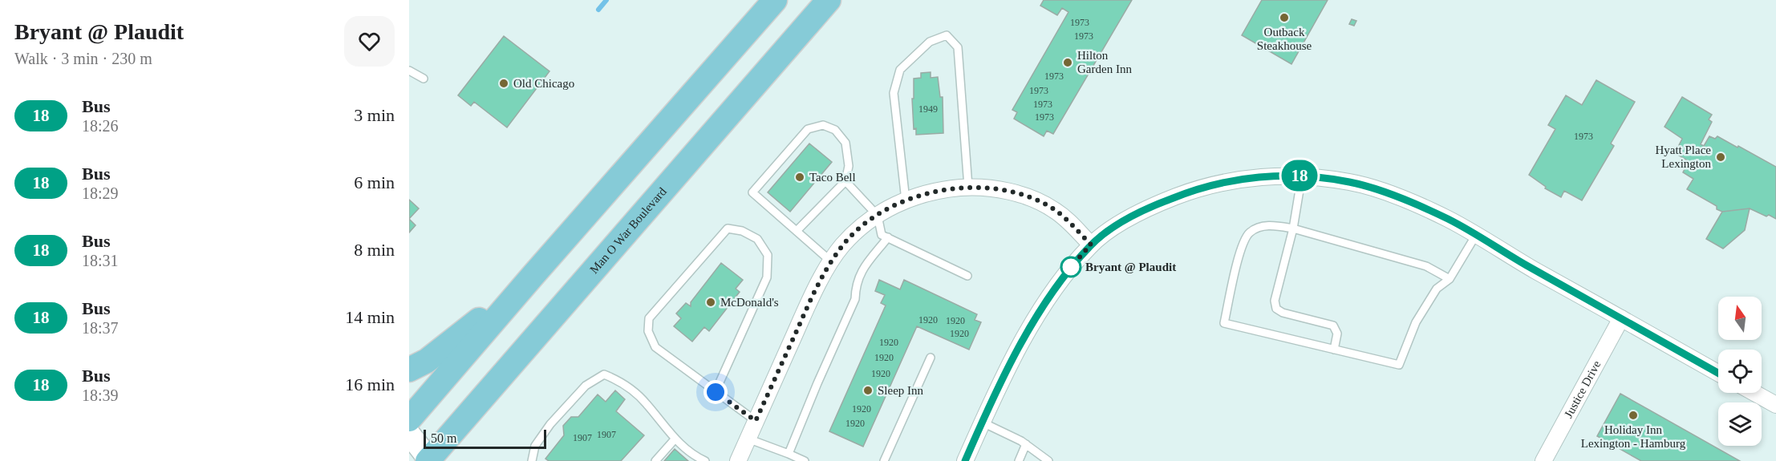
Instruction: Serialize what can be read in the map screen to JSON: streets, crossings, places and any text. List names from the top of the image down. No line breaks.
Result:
{"streets":{"main road":["Man O War Boulevard"],"street":["Justice Drive"]},"places":["Outback Steakhouse","Hilton Garden Inn","Old Chicago","Hyatt Place Lexington","Taco Bell","Bryant @ Plaudit","McDonald's","Sleep Inn","Holiday Inn Lexington - Hamburg"],"lines":["bus line 18"],"house_numbers":["1973","1973","1973","1973","1973","1949","1973","1973","1920","1920","1920","1920","1920","1920","1920","1920","1907","1907"],"scale_bar":"50 m","north":"top","page":{"heading":["Bryant @ Plaudit","Walk · 3 min · 230 m"],"on_map":"18","list":[{"mark":"18","name":"Bus","note":"18:26","value":"3 min"},{"mark":"18","name":"Bus","note":"18:29","value":"6 min"},{"mark":"18","name":"Bus","note":"18:31","value":"8 min"},{"mark":"18","name":"Bus","note":"18:37","value":"14 min"},{"mark":"18","name":"Bus","note":"18:39","value":"16 min"}],"scale":"50 m"}}
